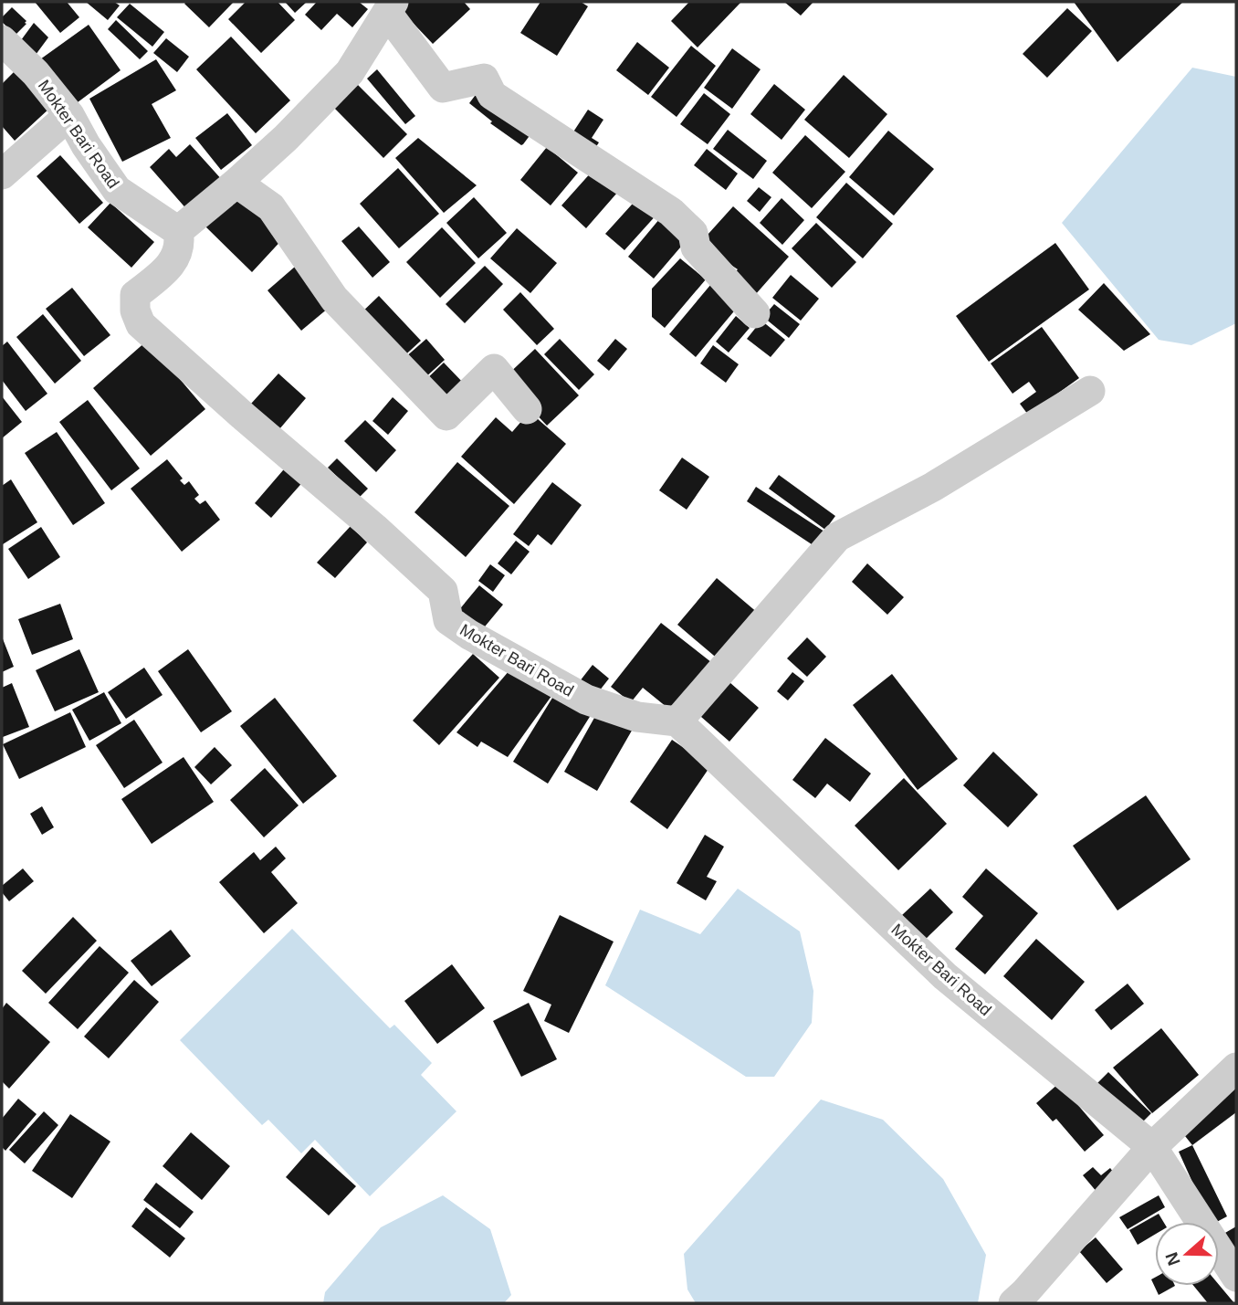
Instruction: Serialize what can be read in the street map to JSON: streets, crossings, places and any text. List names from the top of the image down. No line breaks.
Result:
{"streets":{"street":["Mokter Bari Road"]},"north":"left"}
